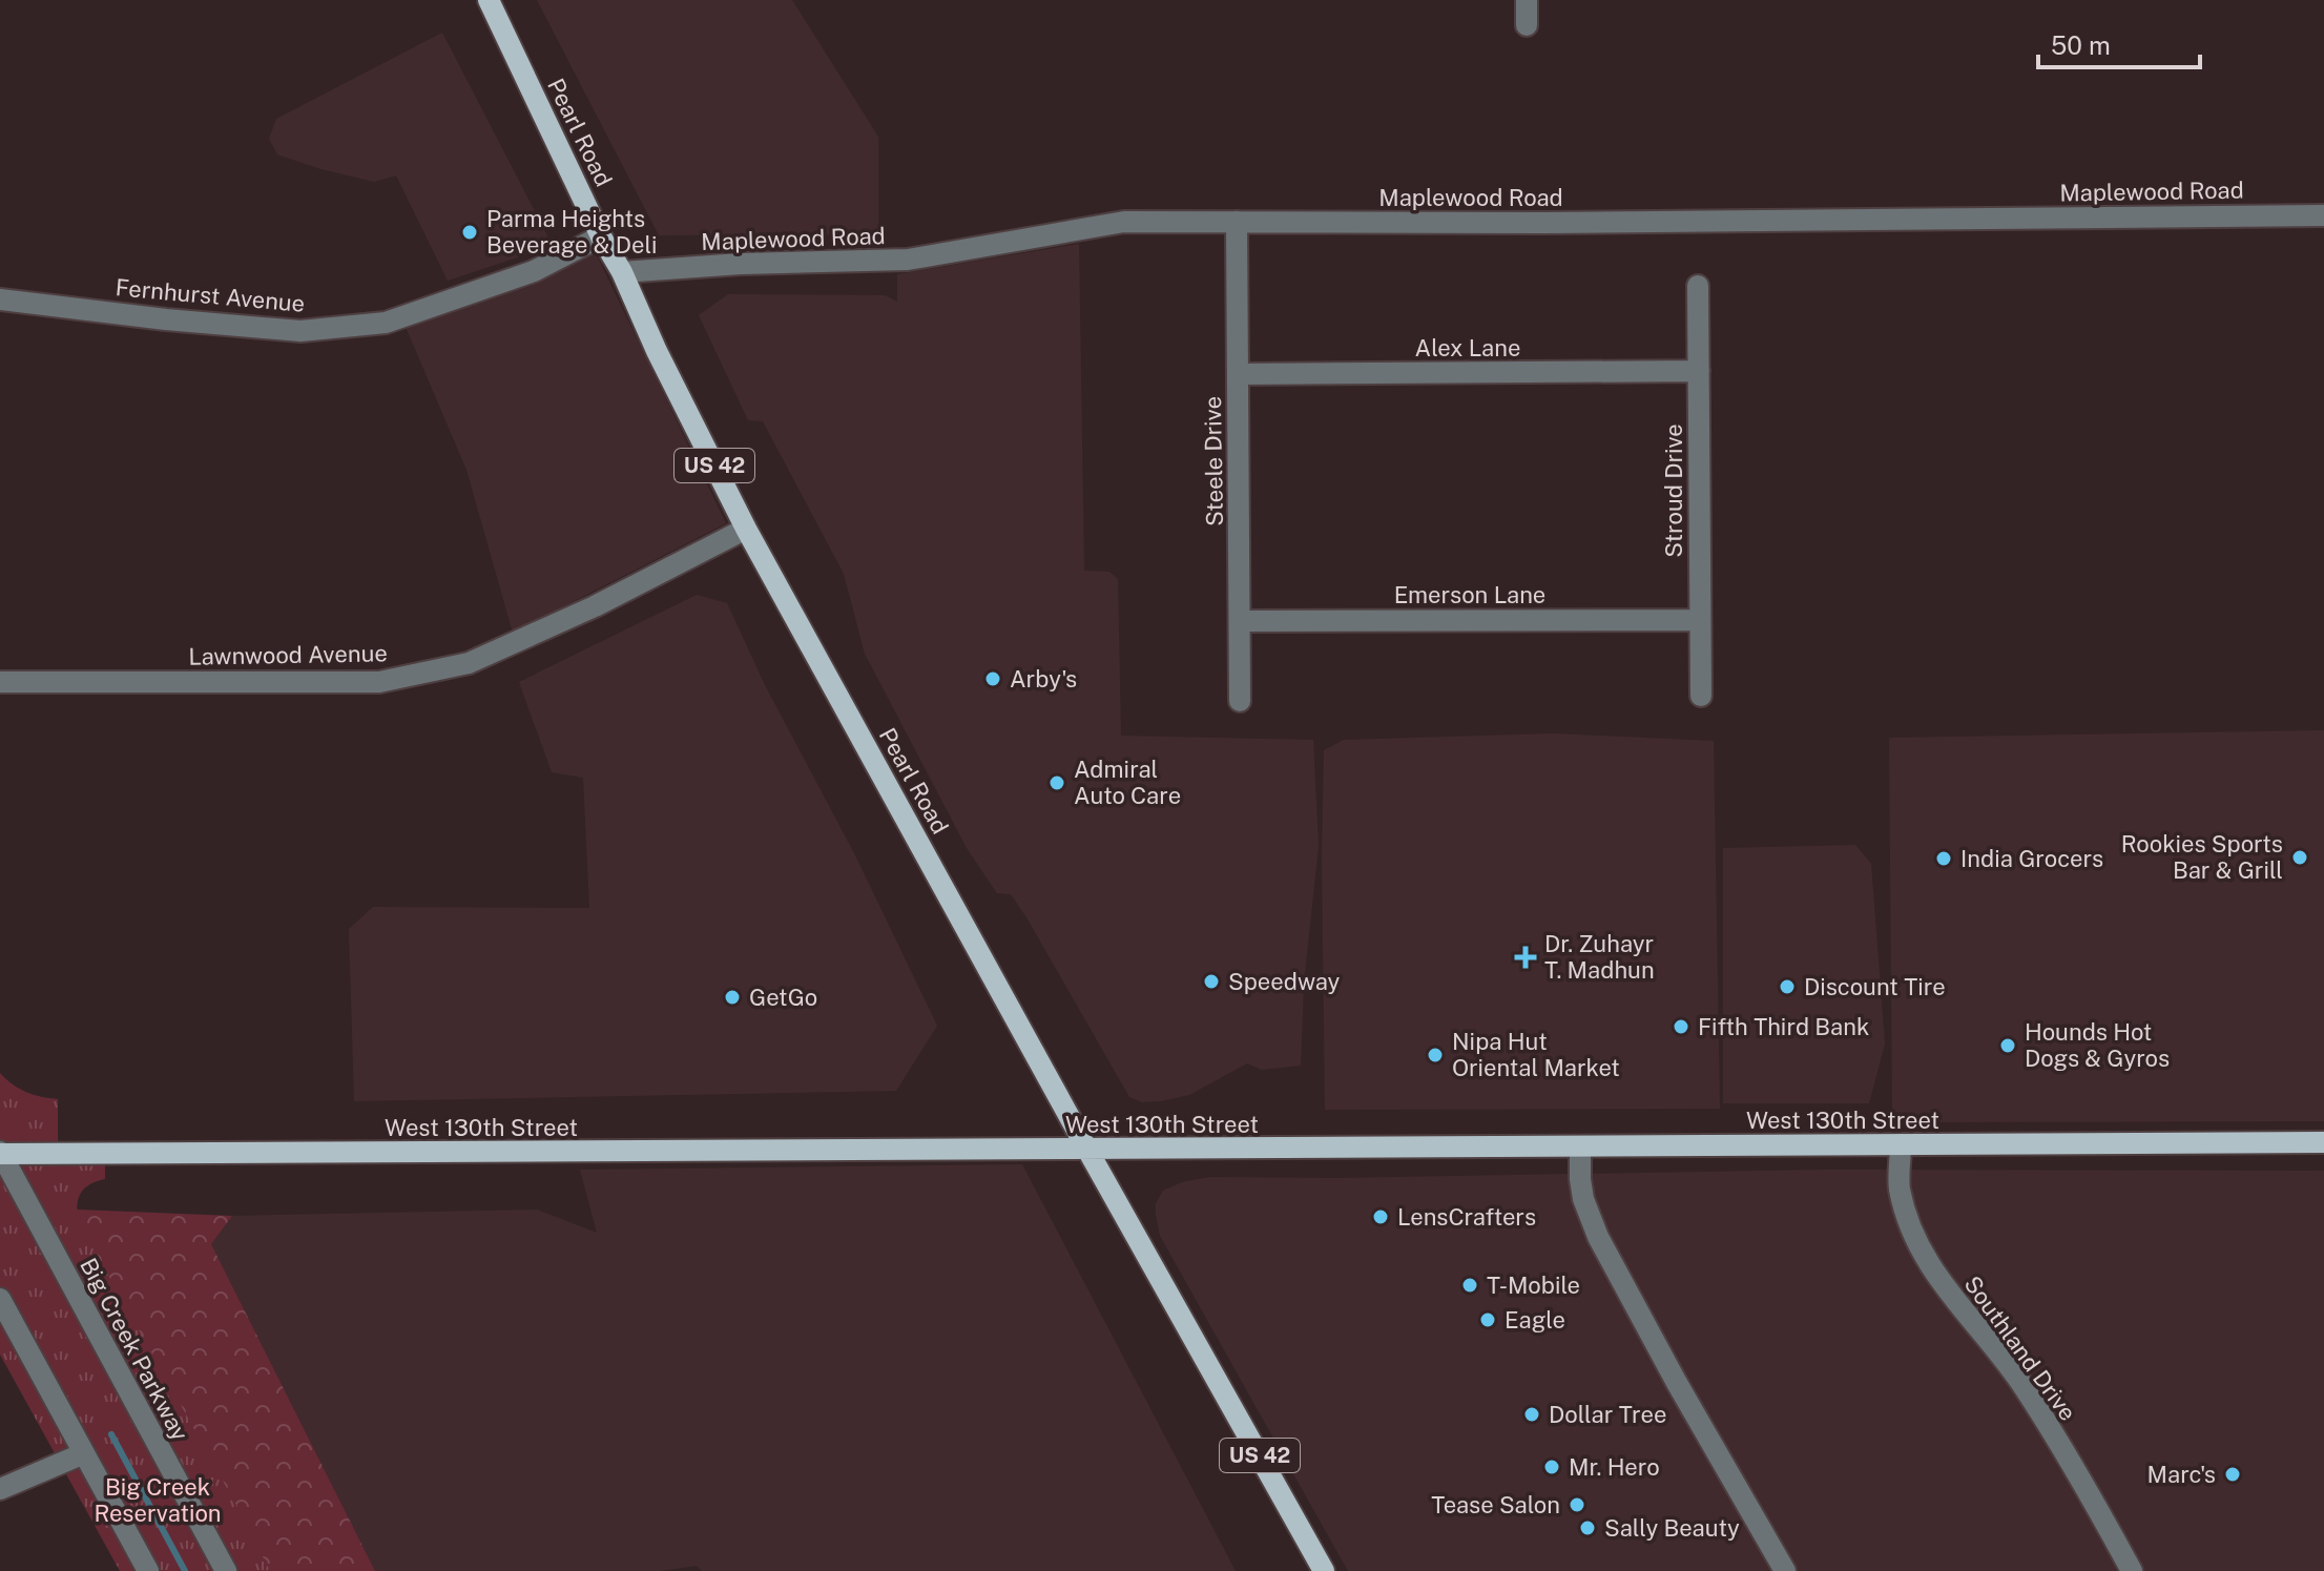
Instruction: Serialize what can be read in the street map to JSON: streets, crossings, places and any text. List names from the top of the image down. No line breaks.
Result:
{"streets":{"main road":["Pearl Road","US 42","West 130th Street"],"street":["Maplewood Road","Fernhurst Avenue","Alex Lane","Steele Drive","Stroud Drive","Emerson Lane","Lawnwood Avenue","Southland Drive","Big Creek Parkway"]},"crossings":[["Pearl Road","Maplewood Road"],["Pearl Road","Fernhurst Avenue"],["Pearl Road","Lawnwood Avenue"],["Pearl Road","West 130th Street"],["Maplewood Road","Steele Drive"],["Alex Lane","Steele Drive"],["Alex Lane","Stroud Drive"],["Steele Drive","Emerson Lane"],["Stroud Drive","Emerson Lane"],["West 130th Street","Southland Drive"],["West 130th Street","Big Creek Parkway"]],"parks":["Big Creek Reservation"],"places":{"other":["Parma Heights Beverage & Deli","Arby's","Admiral Auto Care","Rookies Sports Bar & Grill","India Grocers","Speedway","Discount Tire","GetGo","Fifth Third Bank","Hounds Hot Dogs & Gyros","Nipa Hut Oriental Market","LensCrafters","T-Mobile","Eagle","Dollar Tree","Mr. Hero","Marc's","Tease Salon","Sally Beauty"],"health":["Dr. Zuhayr T. Madhun"]},"scale_bar":"50 m"}
